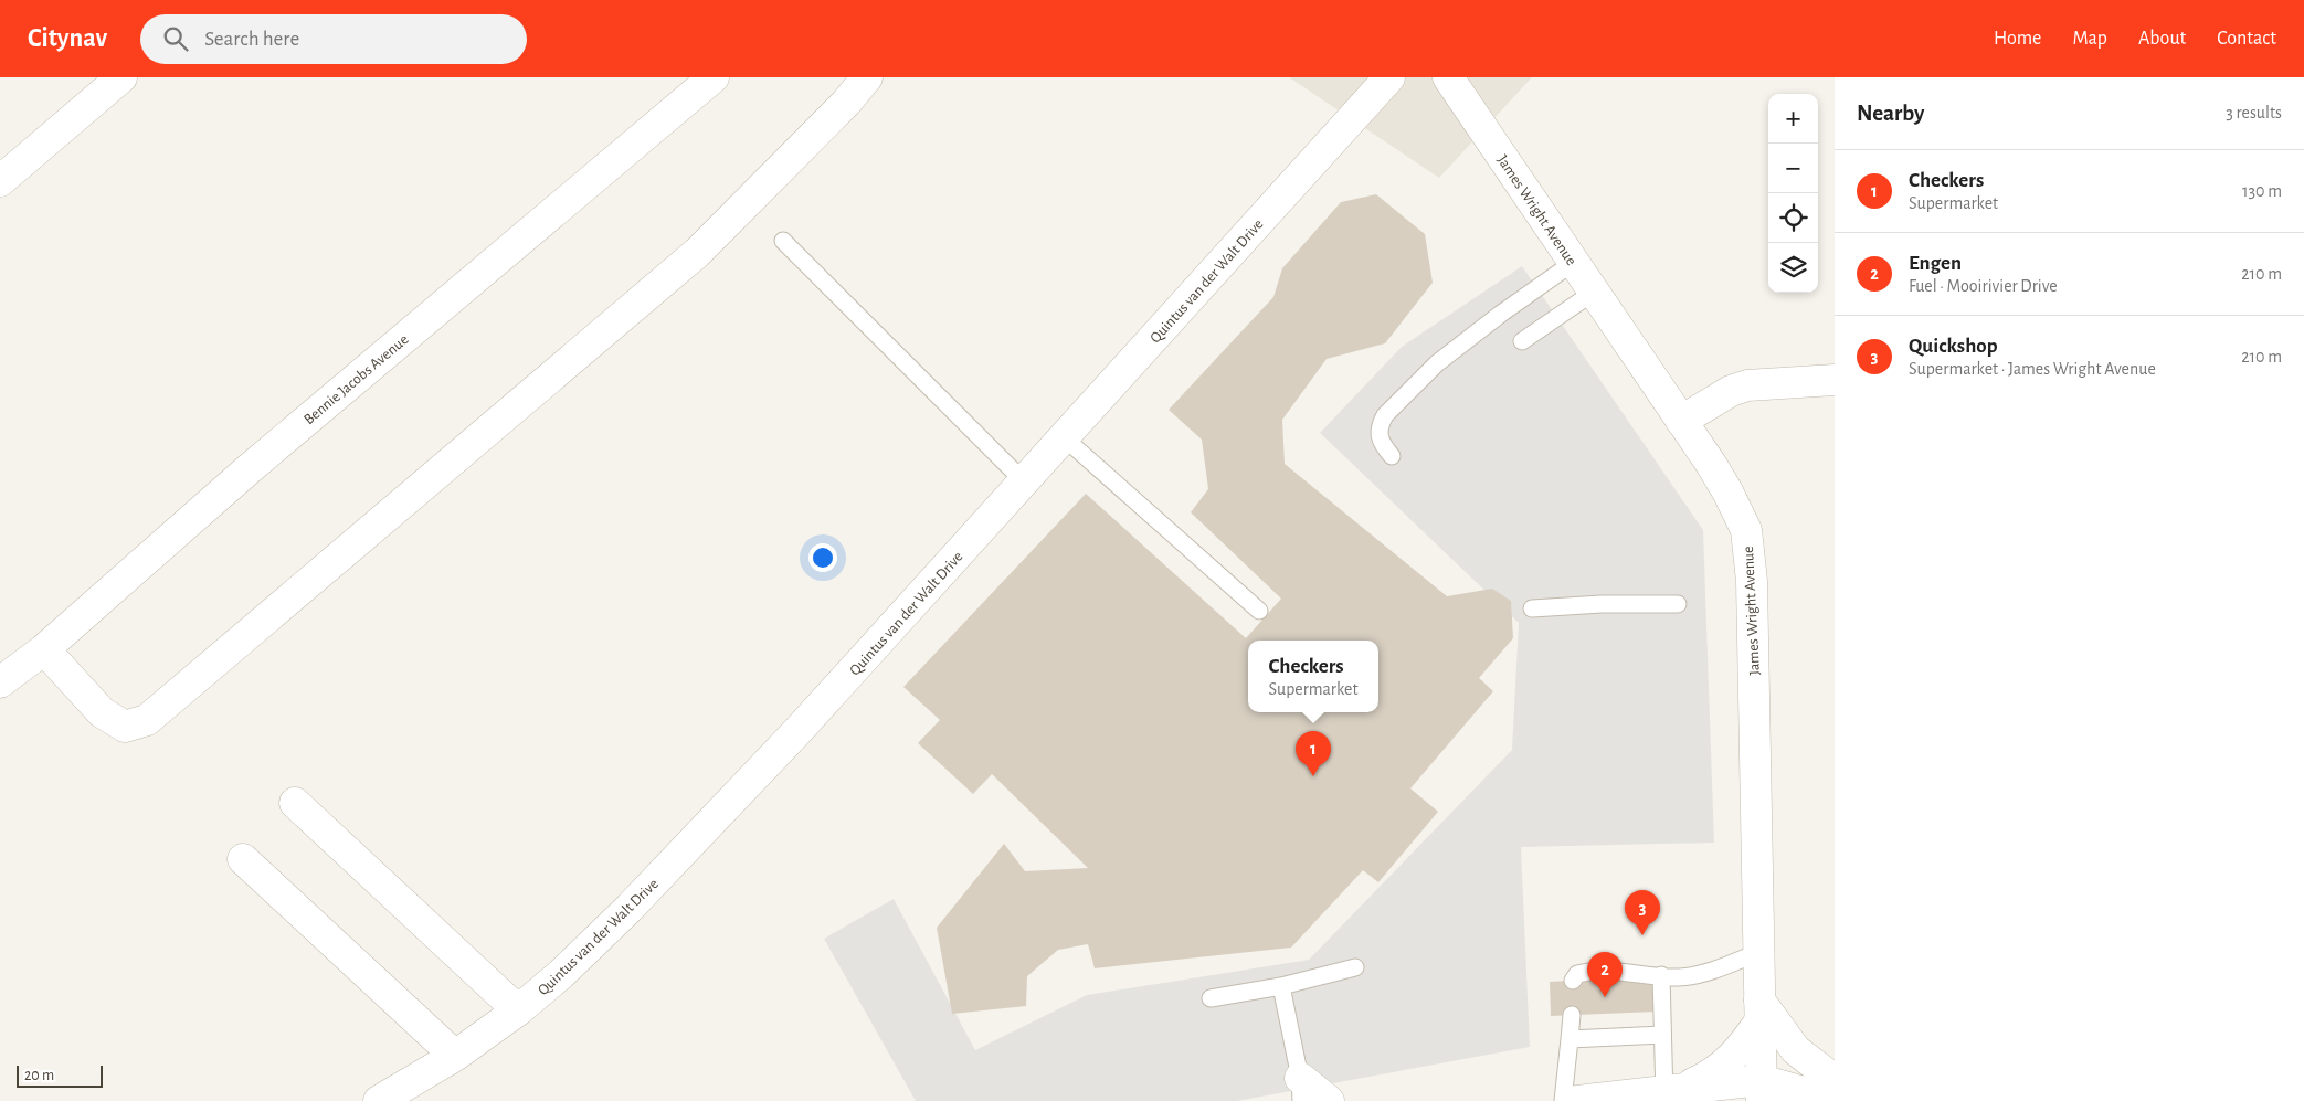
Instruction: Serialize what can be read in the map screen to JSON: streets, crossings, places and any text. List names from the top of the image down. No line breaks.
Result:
{"streets":{"street":["James Wright Avenue","Quintus van der Walt Drive","Bennie Jacobs Avenue"]},"scale_bar":"20 m","page":{"header":"Citynav","search":"Search here","nav":["Home","Map","About","Contact"],"heading":["Nearby","3 results"],"map_buttons":["+","−"],"list":[{"mark":"1","name":"Checkers","note":"Supermarket","value":"130 m"},{"mark":"2","name":"Engen","note":"Fuel · Mooirivier Drive","value":"210 m"},{"mark":"3","name":"Quickshop","note":"Supermarket · James Wright Avenue","value":"210 m"}],"popup":["Checkers","Supermarket"],"pins":["1","3","2"],"scale":"20 m"}}
